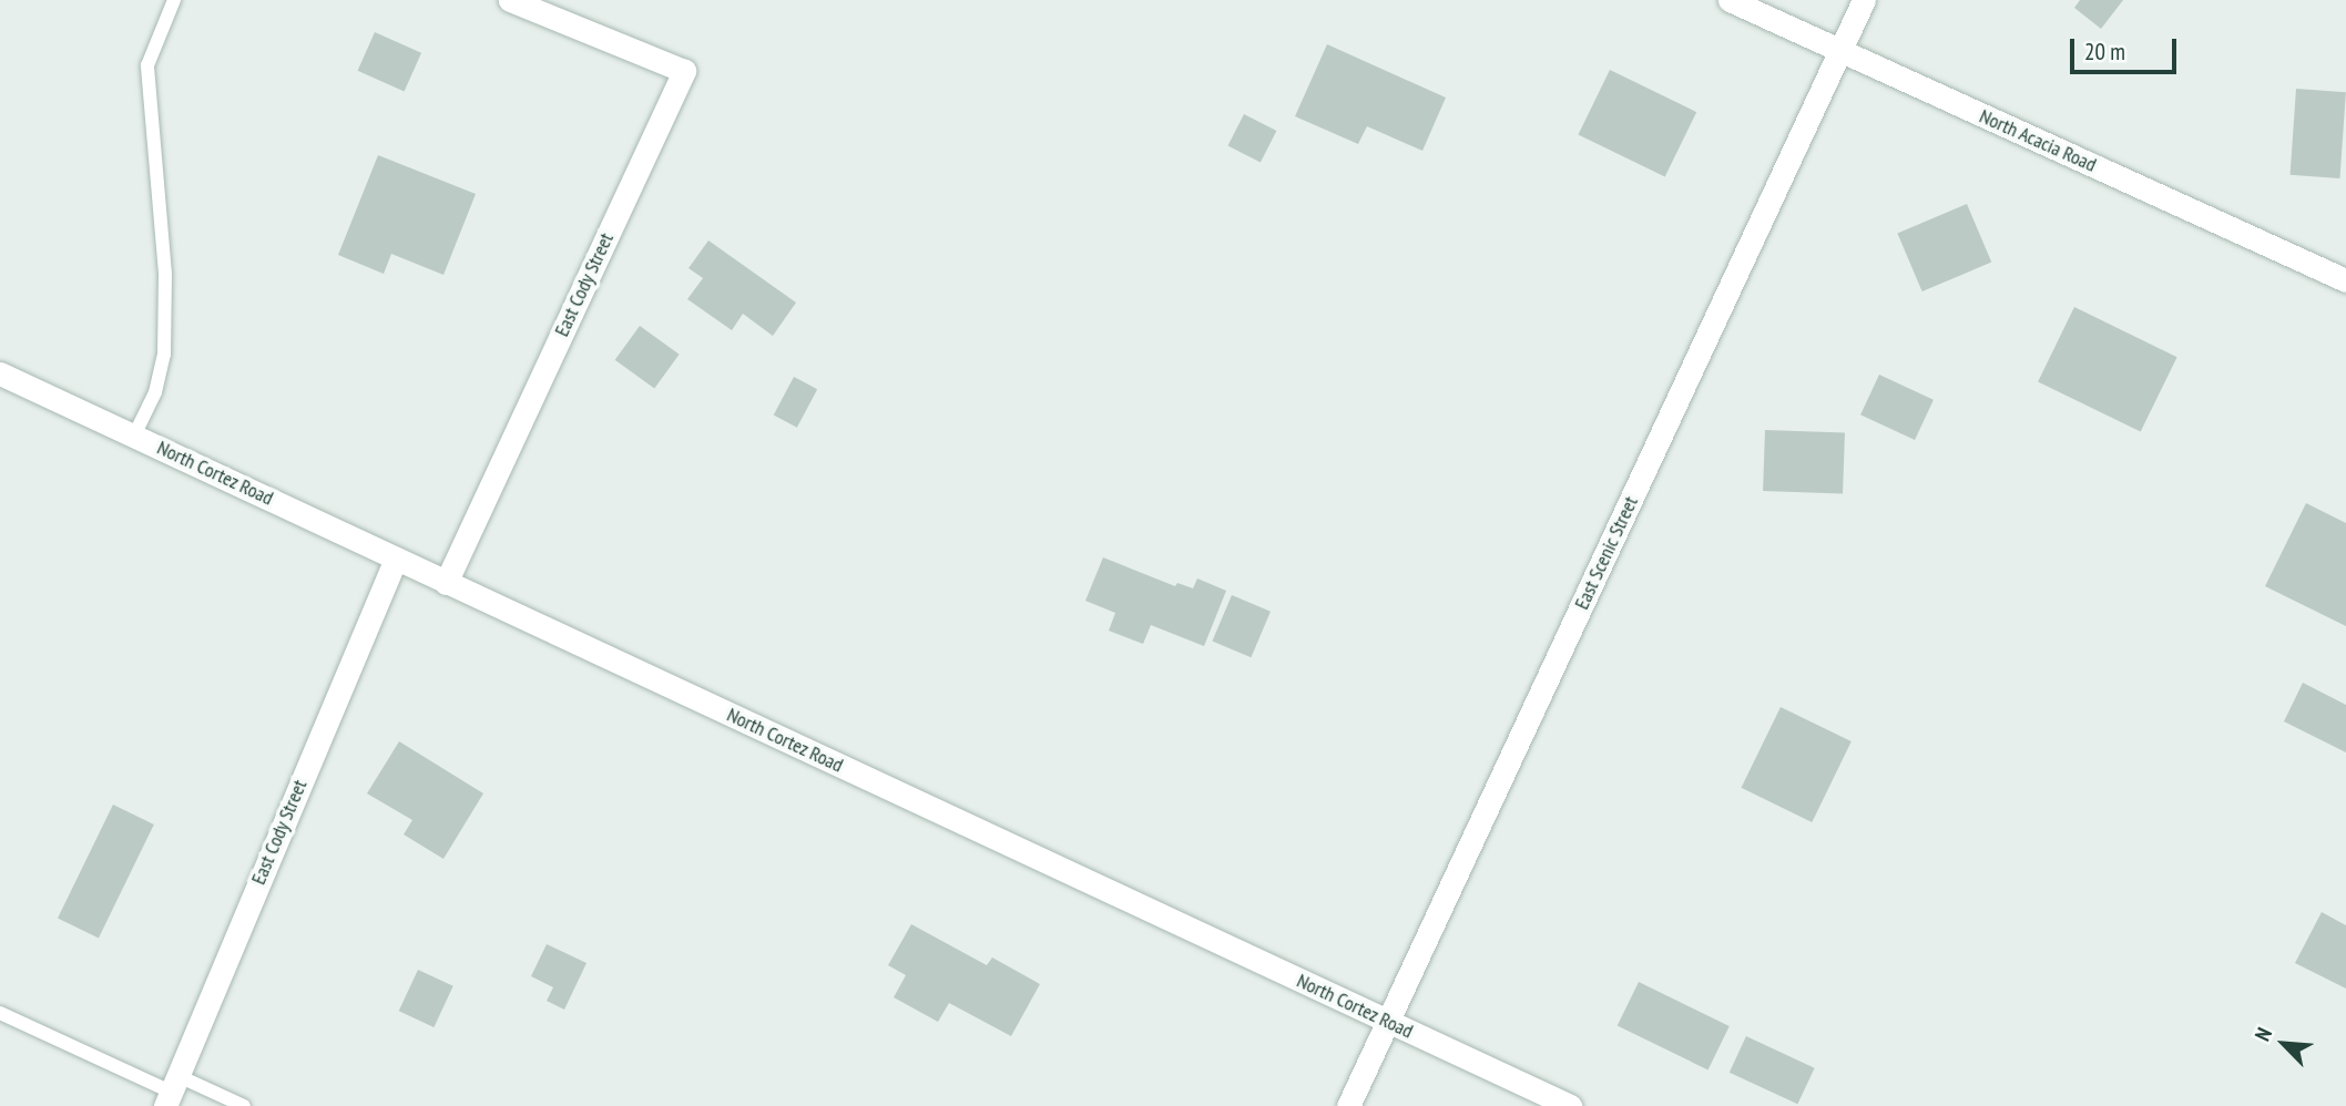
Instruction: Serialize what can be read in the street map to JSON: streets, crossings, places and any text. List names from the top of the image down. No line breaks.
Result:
{"streets":{"street":["North Acacia Road","East Cody Street","North Cortez Road","East Scenic Street"]},"crossings":[["North Acacia Road","East Scenic Street"],["East Cody Street","North Cortez Road"],["North Cortez Road","East Scenic Street"]],"scale_bar":"20 m","north":"top left"}
